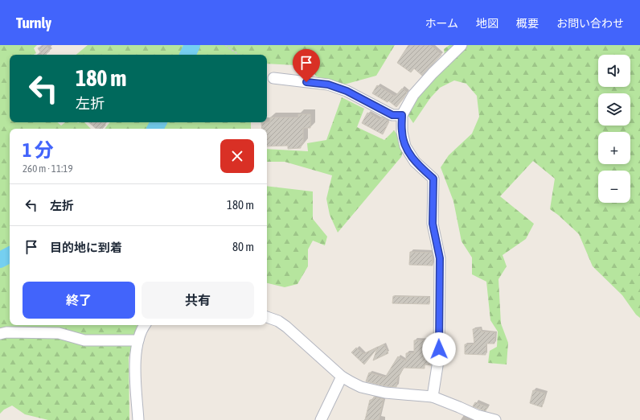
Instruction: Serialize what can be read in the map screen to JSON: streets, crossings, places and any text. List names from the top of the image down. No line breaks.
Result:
{"page":{"header":"Turnly","nav":["ホーム","地図","概要","お問い合わせ"],"map_buttons":["+","−"],"turn":["180 m","左折"],"heading":["1 分","260 m · 11:19"],"list":[{"name":"左折","value":"180 m"},{"name":"目的地に到着","value":"80 m"}],"buttons":["終了","共有"]}}
